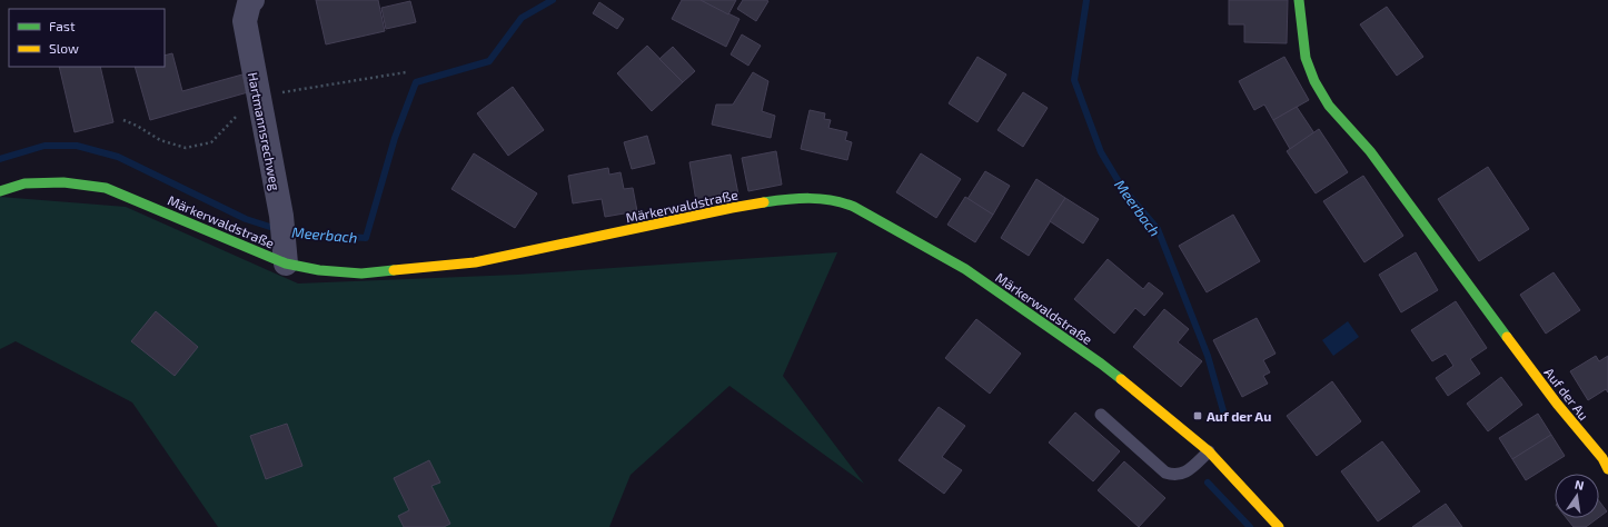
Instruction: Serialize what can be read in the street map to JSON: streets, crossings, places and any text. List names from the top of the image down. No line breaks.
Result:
{"streets":{"street":["Hartmannsrechweg","Märkerwaldstraße","Auf der Au"]},"crossings":[["Hartmannsrechweg","Märkerwaldstraße"]],"water":["Meerbach"],"places":{"transit":["Auf der Au"]},"legend":["Fast","Slow"],"north":"top"}
